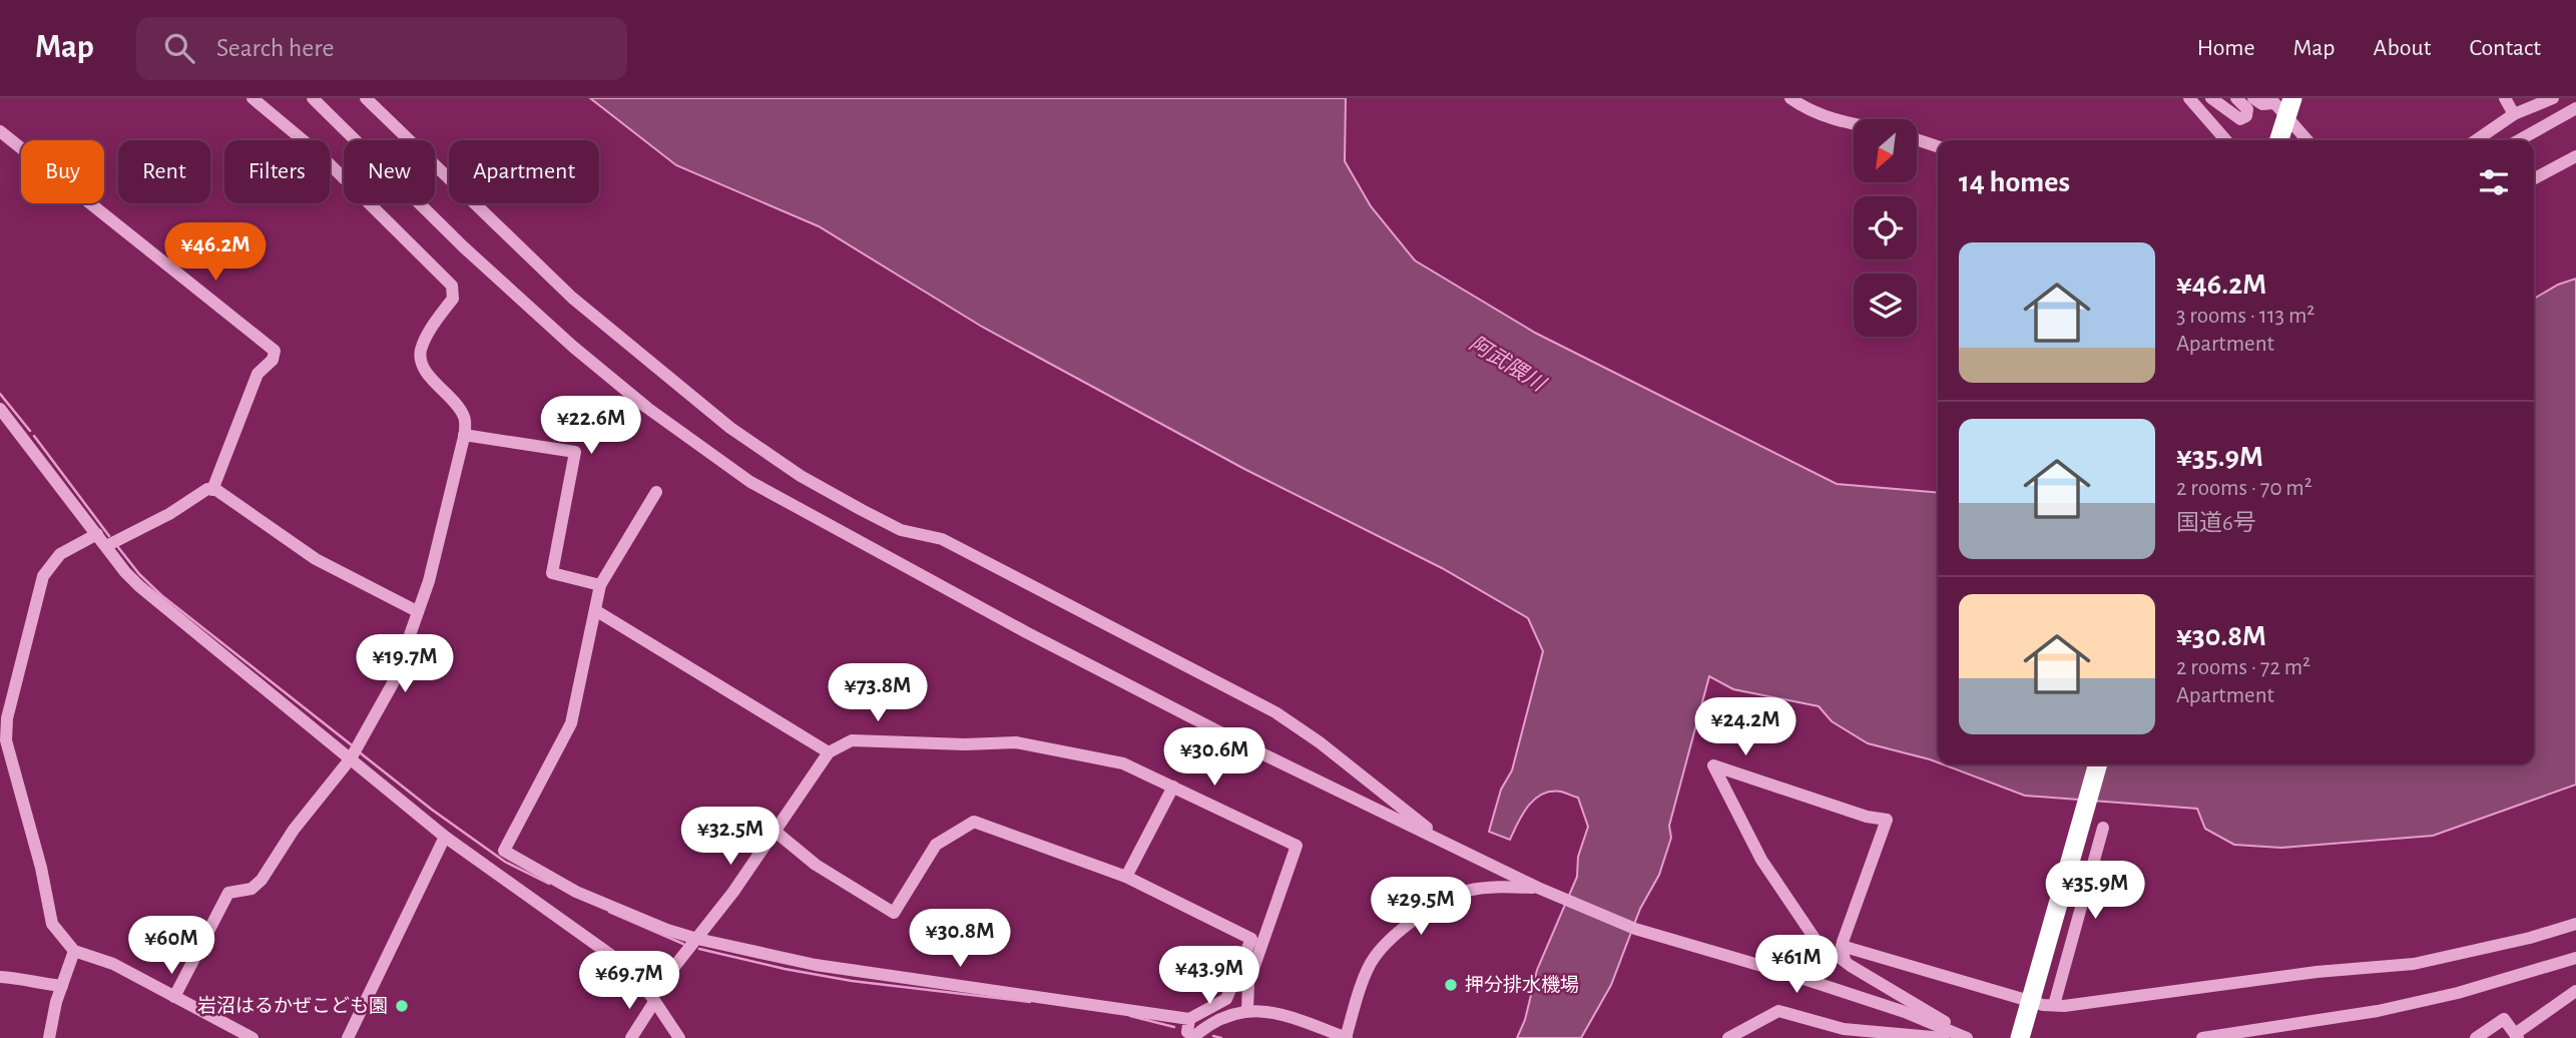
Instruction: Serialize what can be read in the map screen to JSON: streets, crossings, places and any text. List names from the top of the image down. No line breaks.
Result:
{"water":["阿武隈川"],"places":["押分排水機場","岩沼はるかぜこども園"],"north":"bottom left","page":{"header":"Map","search":"Search here","nav":["Home","Map","About","Contact"],"chip":["Buy","Rent","Filters","New","Apartment"],"heading":"14 homes","price":["¥46.2M","¥22.6M","¥19.7M","¥73.8M","¥24.2M","¥30.6M","¥32.5M","¥35.9M","¥29.5M","¥30.8M","¥60M","¥61M","¥43.9M","¥69.7M"],"list":[{"name":"¥46.2M","note":"3 rooms · 113 m² · Apartment"},{"name":"¥35.9M","note":"2 rooms · 70 m² · 国道6号"},{"name":"¥30.8M","note":"2 rooms · 72 m² · Apartment"}]}}
